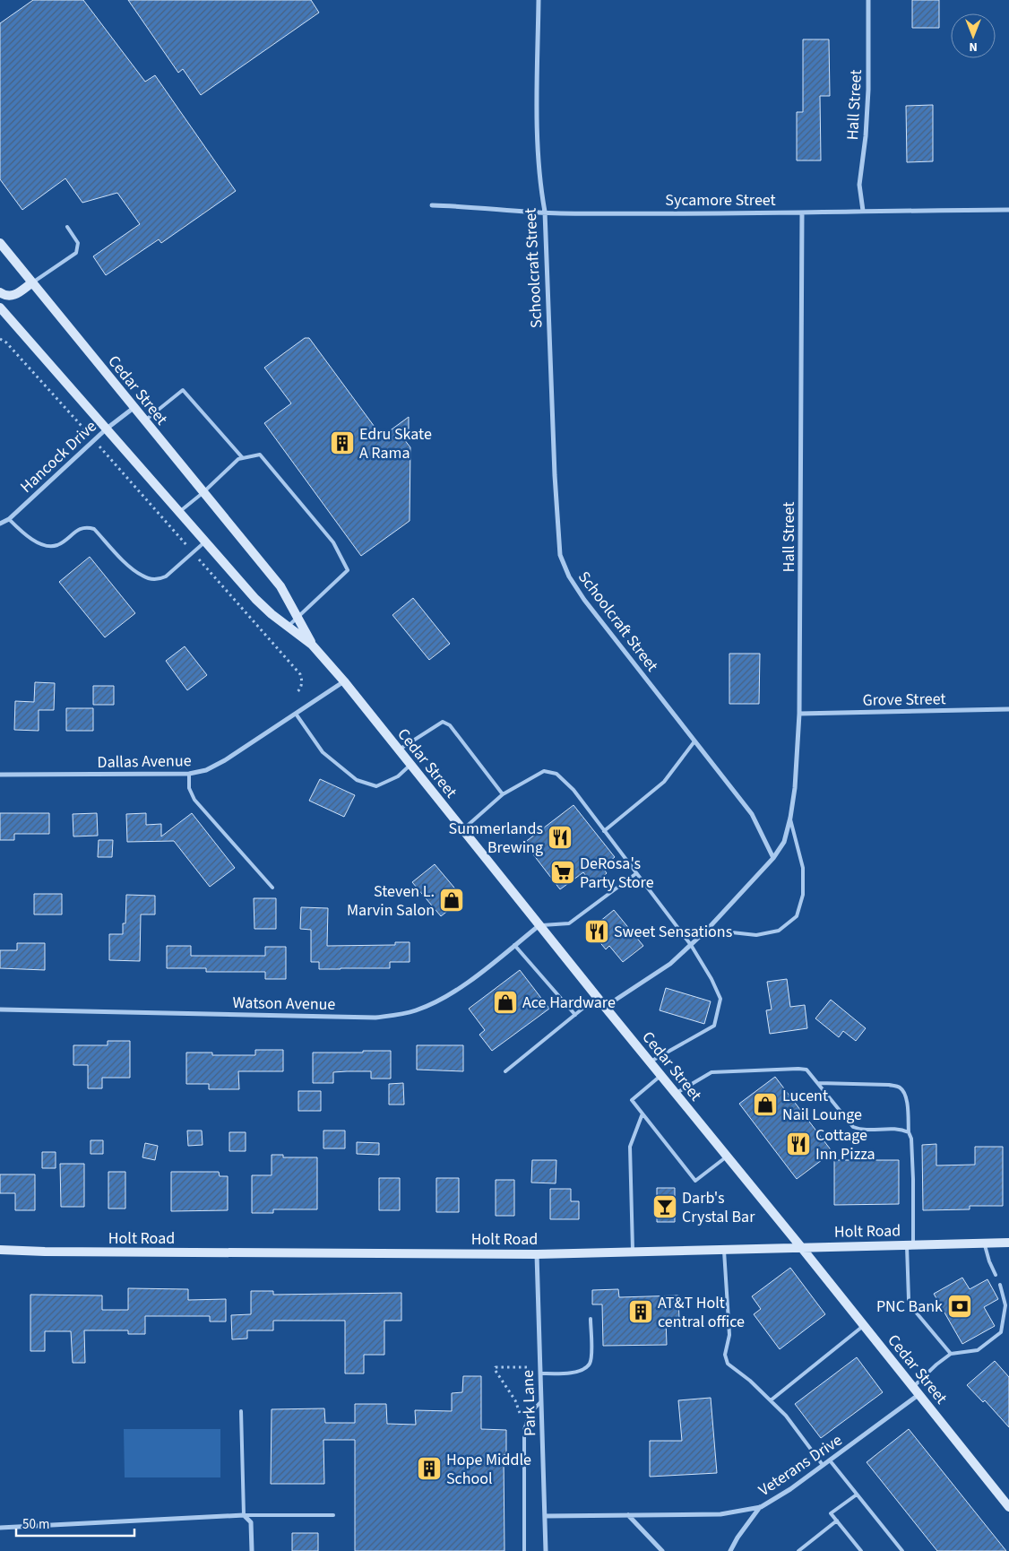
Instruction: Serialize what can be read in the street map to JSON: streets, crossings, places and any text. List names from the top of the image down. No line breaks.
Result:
{"streets":{"main road":["Cedar Street","Holt Road"],"street":["Hall Street","Sycamore Street","Schoolcraft Street","Hancock Drive","Grove Street","Dallas Avenue","Watson Avenue","Park Lane","Veterans Drive"]},"crossings":[["Hall Street","Sycamore Street"],["Hall Street","Schoolcraft Street"],["Hall Street","Grove Street"],["Sycamore Street","Schoolcraft Street"],["Cedar Street","Hancock Drive"],["Cedar Street","Dallas Avenue"],["Cedar Street","Watson Avenue"],["Cedar Street","Holt Road"],["Cedar Street","Veterans Drive"],["Holt Road","Park Lane"],["Park Lane","Veterans Drive"]],"places":{"building":["Edru Skate A Rama","AT&T Holt central office","Hope Middle School"],"restaurant":["Summerlands Brewing","Sweet Sensations","Cottage Inn Pizza"],"supermarket":["DeRosa's Party Store"],"shop":["Steven L. Marvin Salon","Ace Hardware","Lucent Nail Lounge"],"bar":["Darb's Crystal Bar"],"bank":["PNC Bank"]},"scale_bar":"50 m","north":"bottom"}
